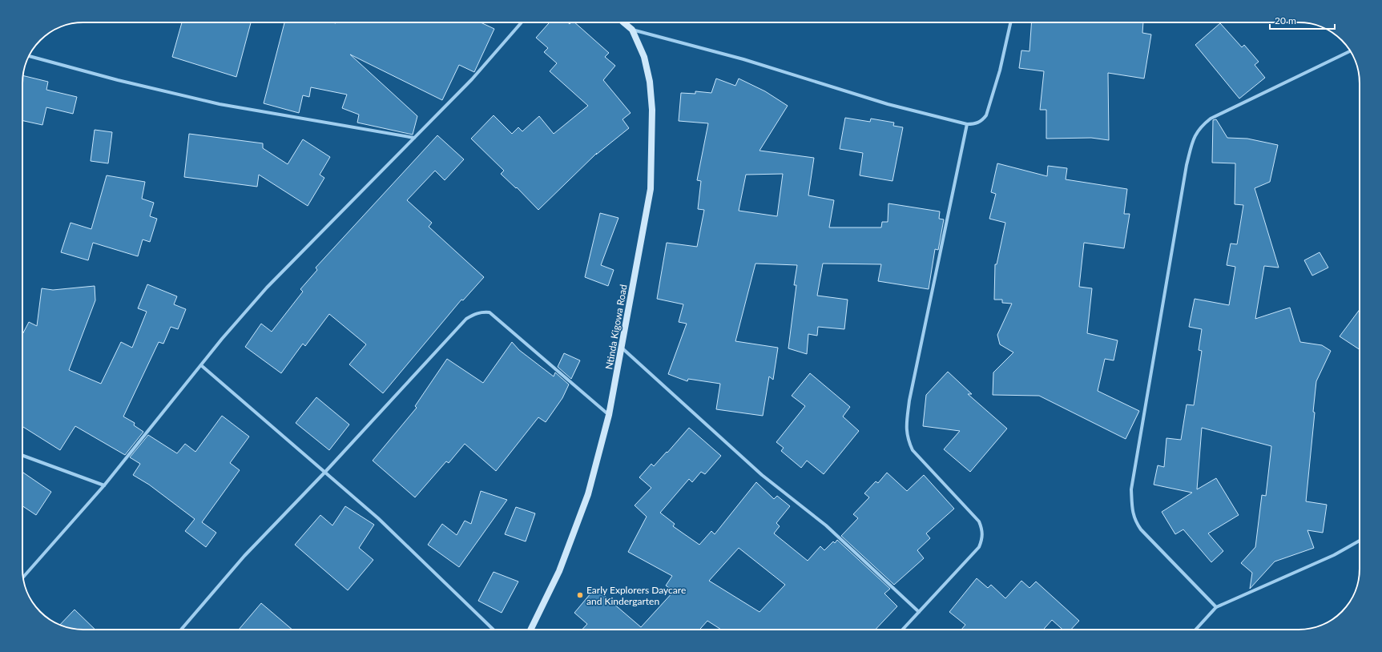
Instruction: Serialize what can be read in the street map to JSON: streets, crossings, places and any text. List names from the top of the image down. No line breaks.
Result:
{"streets":{"street":["Ntinda Kigowa Road"]},"places":["Early Explorers Daycare and Kindergarten"],"scale_bar":"20 m"}
